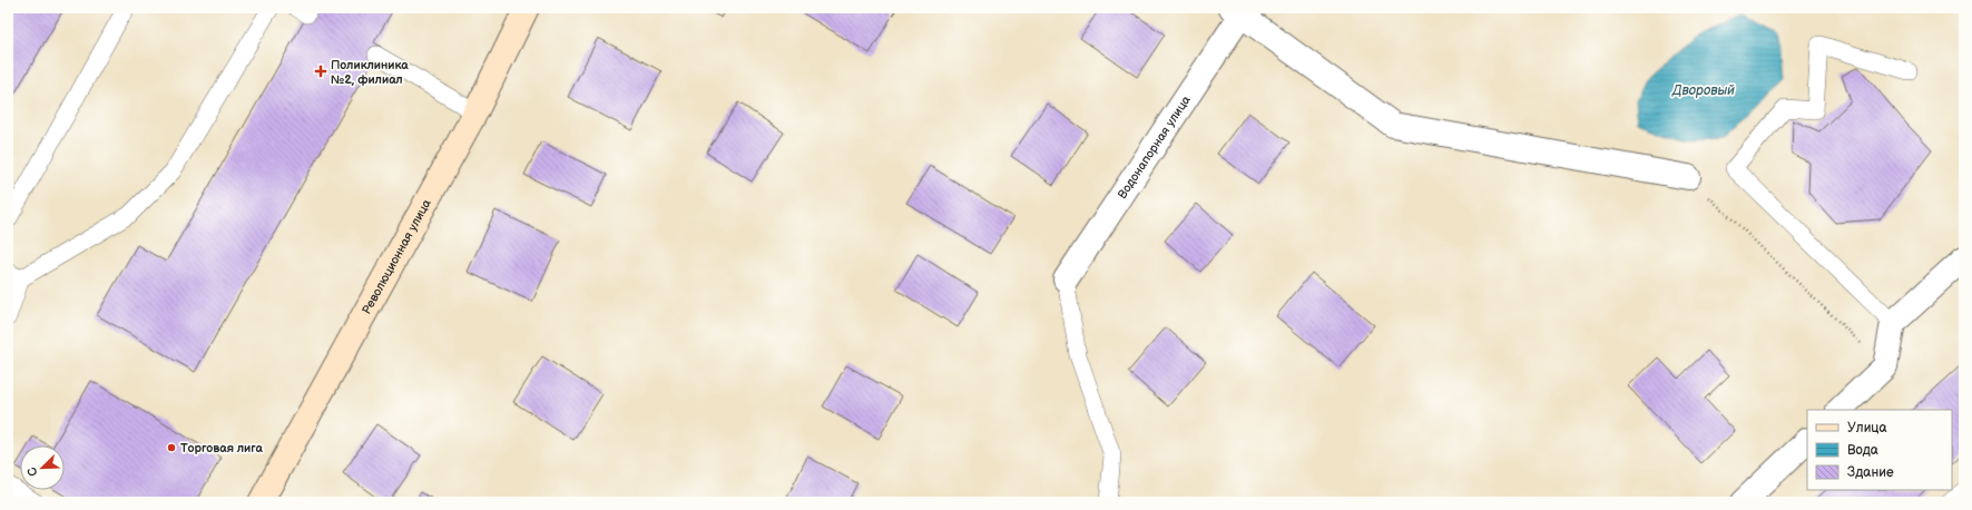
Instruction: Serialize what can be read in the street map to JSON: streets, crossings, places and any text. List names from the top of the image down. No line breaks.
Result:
{"streets":{"main road":["Революционная улица"],"street":["Водонапорная улица"]},"water":["Дворовый"],"places":{"health":["Поликлиника №2, филиал"],"other":["Торговая лига"]},"legend":["Улица","Вода","Здание"],"north":"bottom left"}
